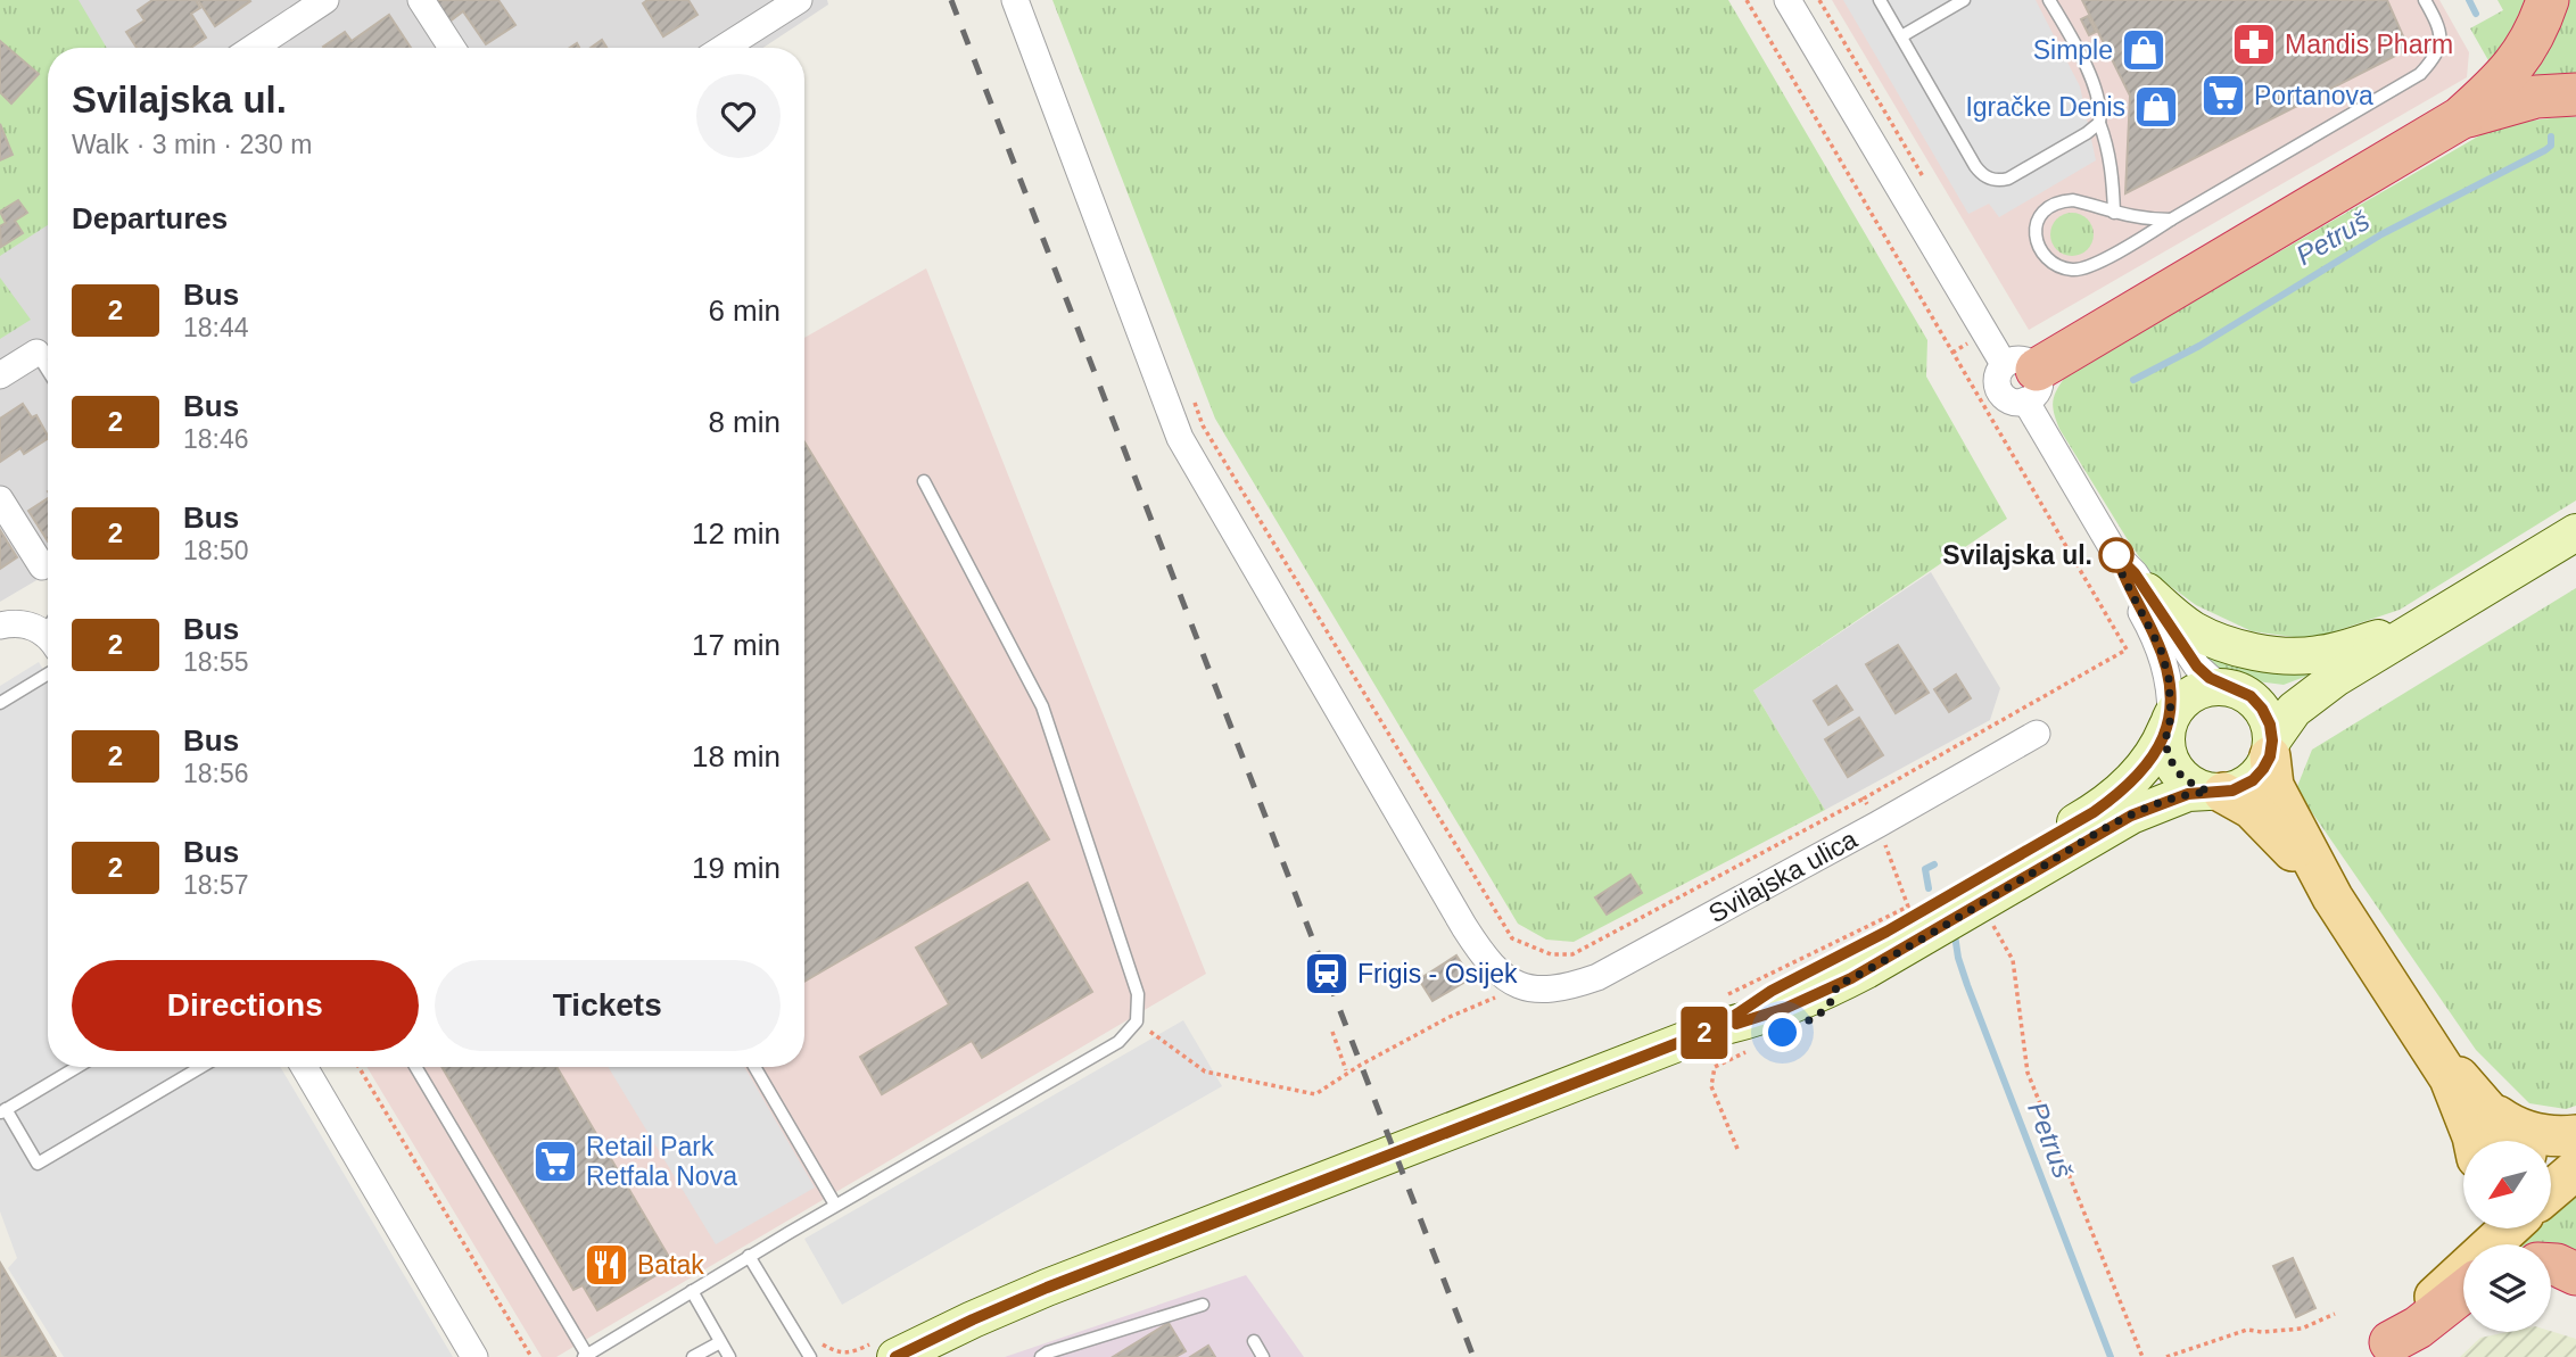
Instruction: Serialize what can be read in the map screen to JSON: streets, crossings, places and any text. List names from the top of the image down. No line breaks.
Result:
{"streets":{"street":["Svilajska ulica"]},"water":["Petruš"],"places":{"pharmacy":["Mandis Pharm"],"shop":["Simple","Igračke Denis"],"supermarket":["Portanova","Retail Park Retfala Nova"],"other":["Svilajska ul."],"station":["Frigis - Osijek"],"restaurant":["Batak"]},"lines":["bus line 2"],"north":"bottom left","page":{"on_map":"2","heading":[["Svilajska ul.","Walk · 3 min · 230 m"],"Departures"],"list":[{"mark":"2","name":"Bus","note":"18:44","value":"6 min"},{"mark":"2","name":"Bus","note":"18:46","value":"8 min"},{"mark":"2","name":"Bus","note":"18:50","value":"12 min"},{"mark":"2","name":"Bus","note":"18:55","value":"17 min"},{"mark":"2","name":"Bus","note":"18:56","value":"18 min"},{"mark":"2","name":"Bus","note":"18:57","value":"19 min"}],"buttons":["Directions","Tickets"]}}
